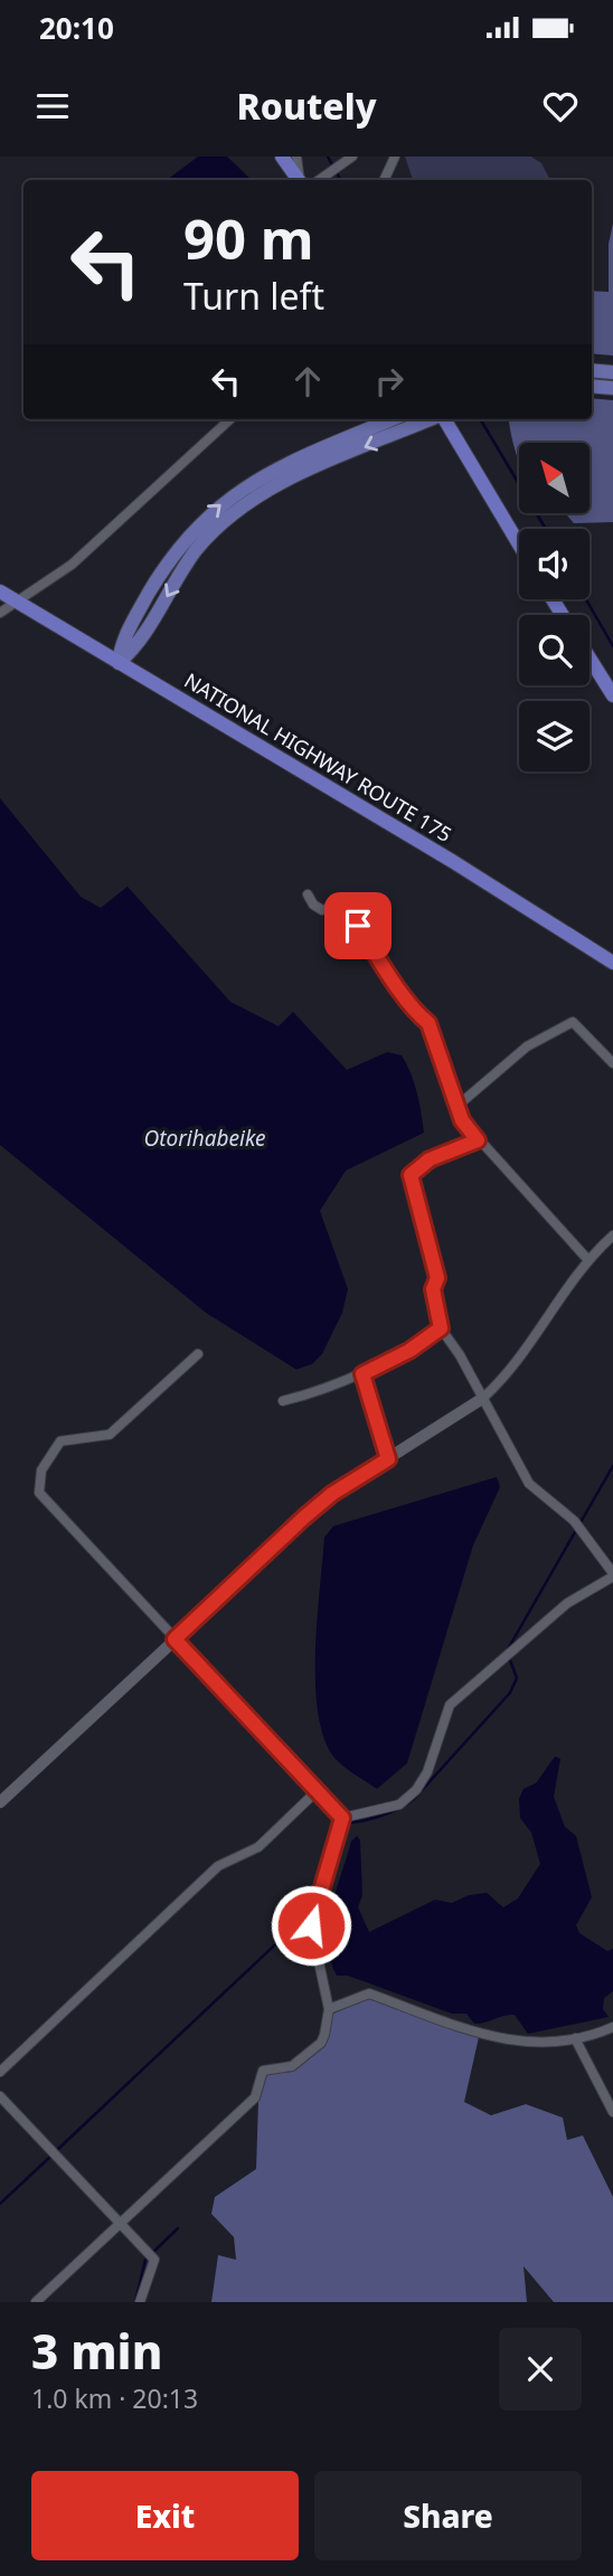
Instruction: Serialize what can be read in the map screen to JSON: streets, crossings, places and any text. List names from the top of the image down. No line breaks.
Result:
{"streets":{"highway":["NATIONAL HIGHWAY ROUTE 175"]},"water":["Otorihabeike"],"north":"top left","page":{"status":"20:10","header":"Routely","turn":["90 m","Turn left"],"heading":["3 min","1.0 km · 20:13"],"buttons":["Exit","Share"]}}
